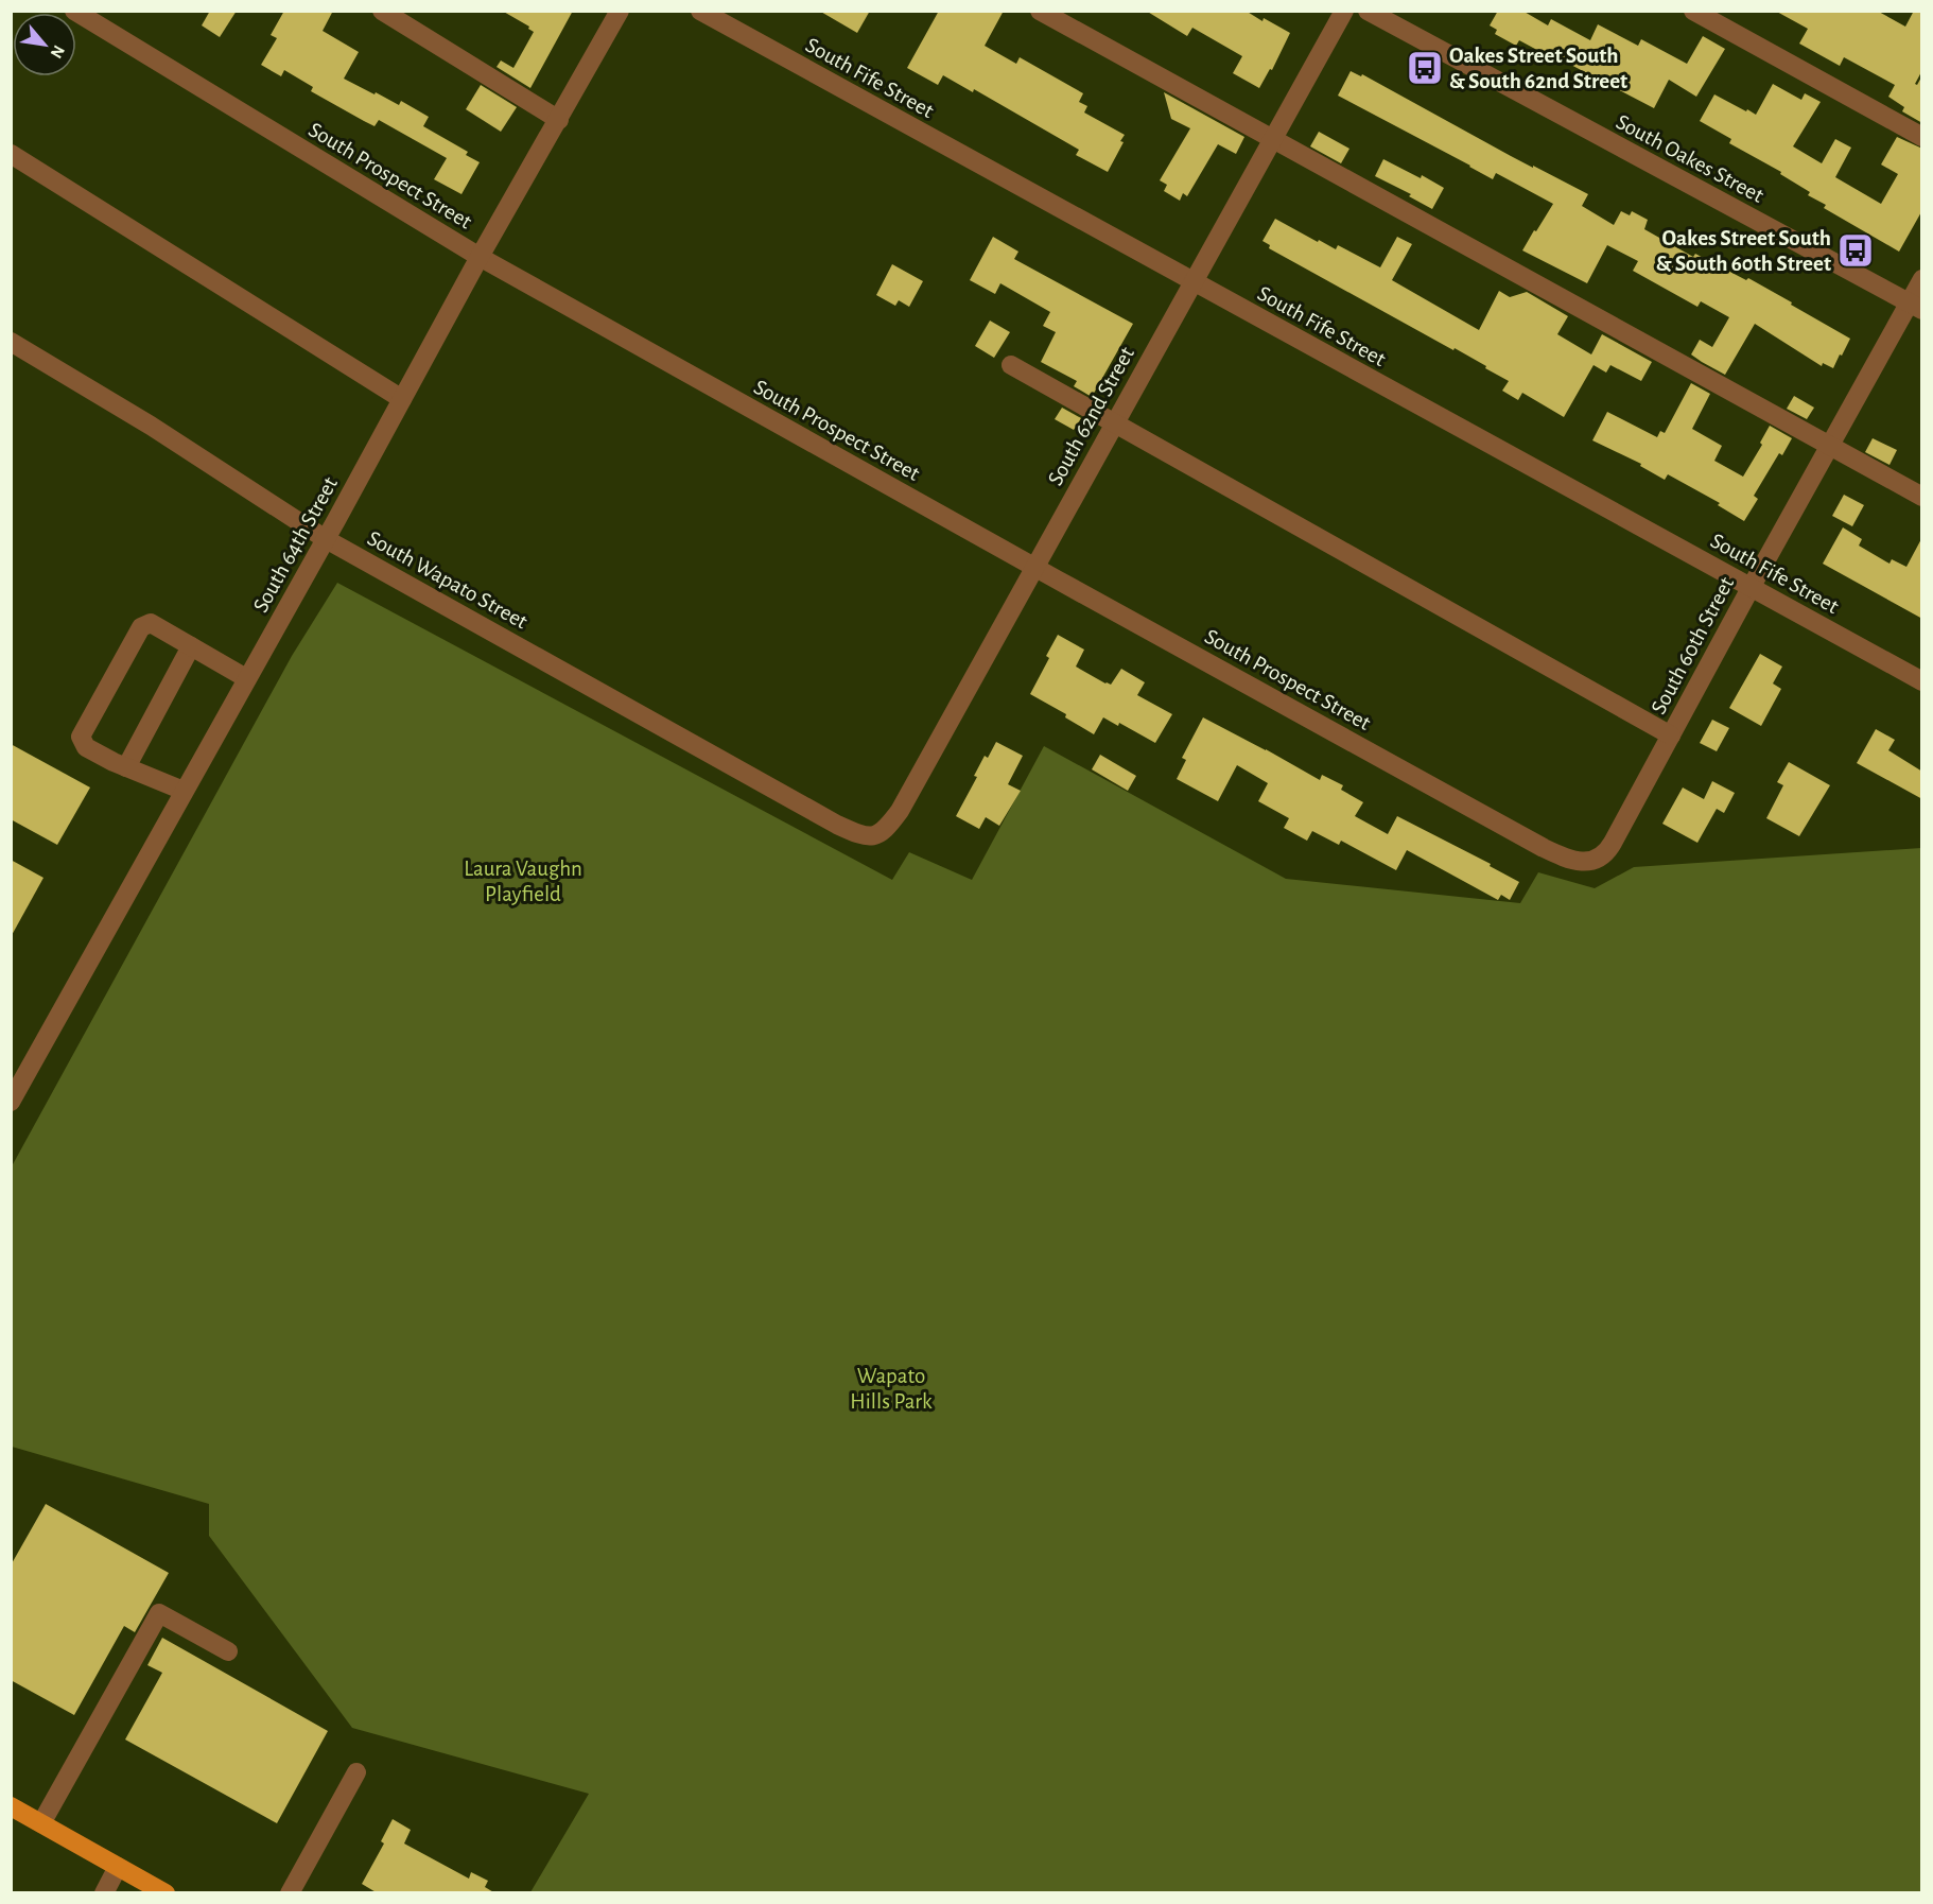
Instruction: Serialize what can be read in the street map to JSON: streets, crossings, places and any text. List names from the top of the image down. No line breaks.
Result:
{"streets":{"street":["South Fife Street","South Oakes Street","South Prospect Street","South 62nd Street","South 64th Street","South Wapato Street","South 60th Street"]},"crossings":[["South Fife Street","South 62nd Street"],["South Fife Street","South 60th Street"],["South Oakes Street","South 60th Street"],["South Prospect Street","South 62nd Street"],["South Prospect Street","South 64th Street"],["South Prospect Street","South 60th Street"],["South 62nd Street","South Wapato Street"],["South 64th Street","South Wapato Street"]],"parks":["Laura Vaughn Playfield","Wapato Hills Park"],"places":{"bus stop":["Oakes Street South & South 62nd Street","Oakes Street South & South 60th Street"]},"north":"bottom right"}
